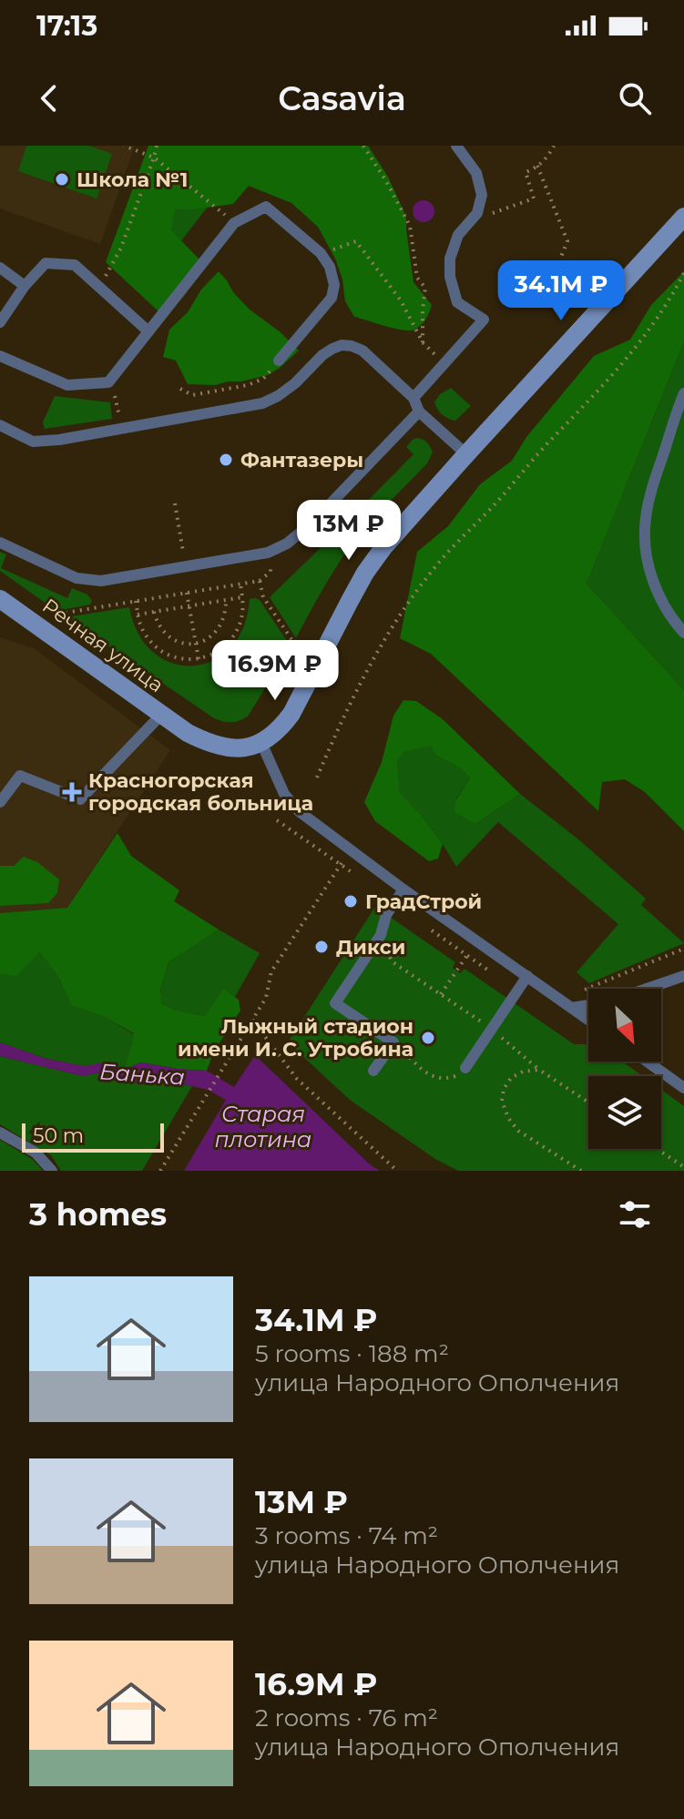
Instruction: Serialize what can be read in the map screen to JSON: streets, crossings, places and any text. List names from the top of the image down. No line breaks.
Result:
{"streets":{"main road":["Речная улица"]},"water":["Банька","Старая плотина"],"places":{"other":["Школа №1","Фантазеры","ГрадСтрой","Дикси","Лыжный стадион имени И. С. Утробина"],"health":["Красногорская городская больница"]},"scale_bar":"50 m","north":"bottom right","page":{"status":"17:13","header":"Casavia","price":["34.1M ₽","13M ₽","16.9M ₽"],"scale":"50 m","heading":"3 homes","list":[{"name":"34.1M ₽","note":"5 rooms · 188 m² · улица Народного Ополчения"},{"name":"13M ₽","note":"3 rooms · 74 m² · улица Народного Ополчения"},{"name":"16.9M ₽","note":"2 rooms · 76 m² · улица Народного Ополчения"}]}}
